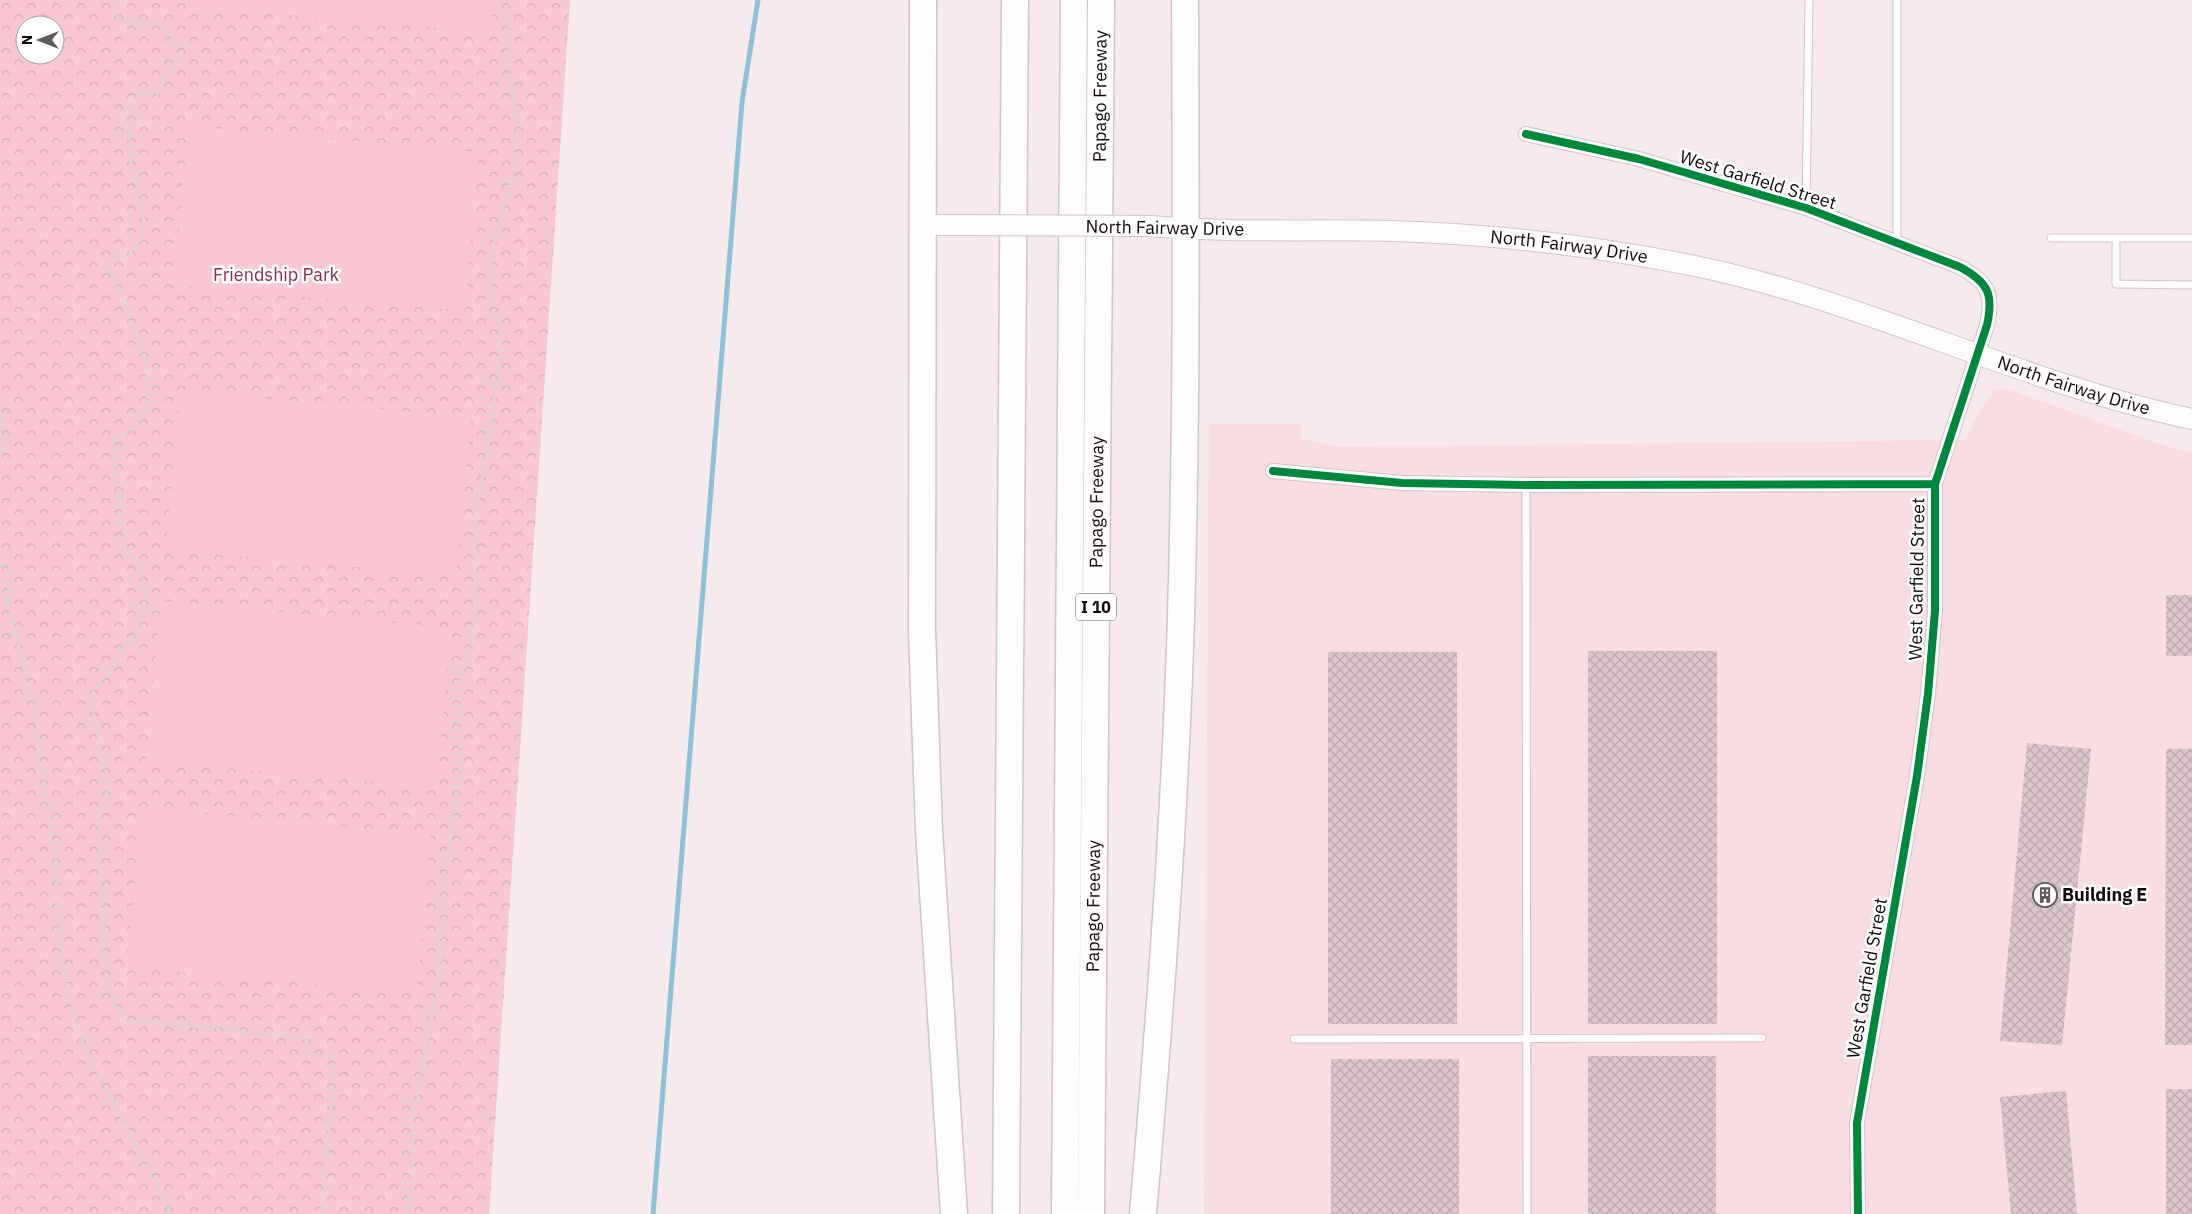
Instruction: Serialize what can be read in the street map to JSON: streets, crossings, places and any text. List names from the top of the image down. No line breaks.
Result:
{"streets":{"highway":["Papago Freeway","I 10"],"street":["West Garfield Street","North Fairway Drive"]},"crossings":[["West Garfield Street","North Fairway Drive"]],"parks":["Friendship Park"],"places":{"building":["Building E"]},"north":"left"}
